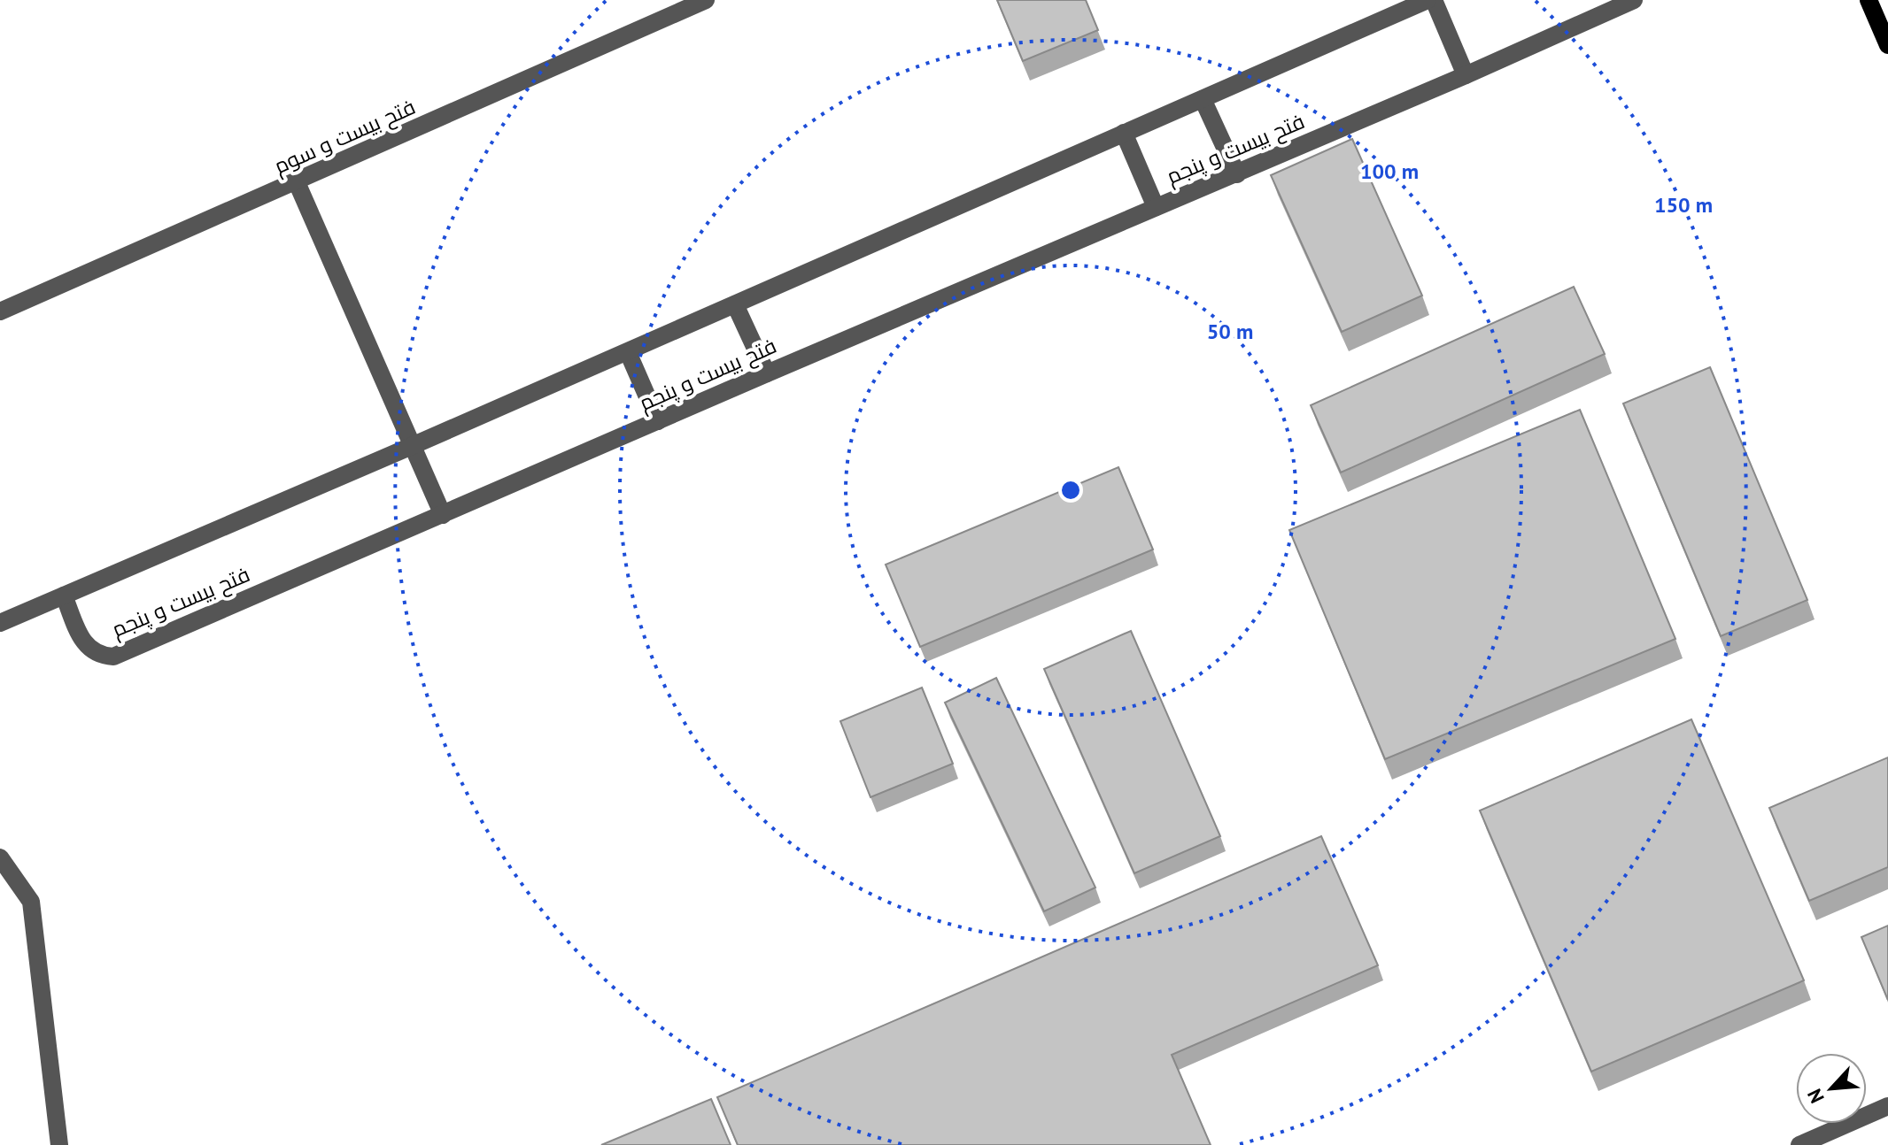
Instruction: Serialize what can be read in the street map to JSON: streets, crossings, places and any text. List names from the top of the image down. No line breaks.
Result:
{"streets":{"lane":["فتح بیست و سوم","فتح بیست و پنجم"]},"north":"bottom left","rings":["100 m","150 m","50 m"]}
